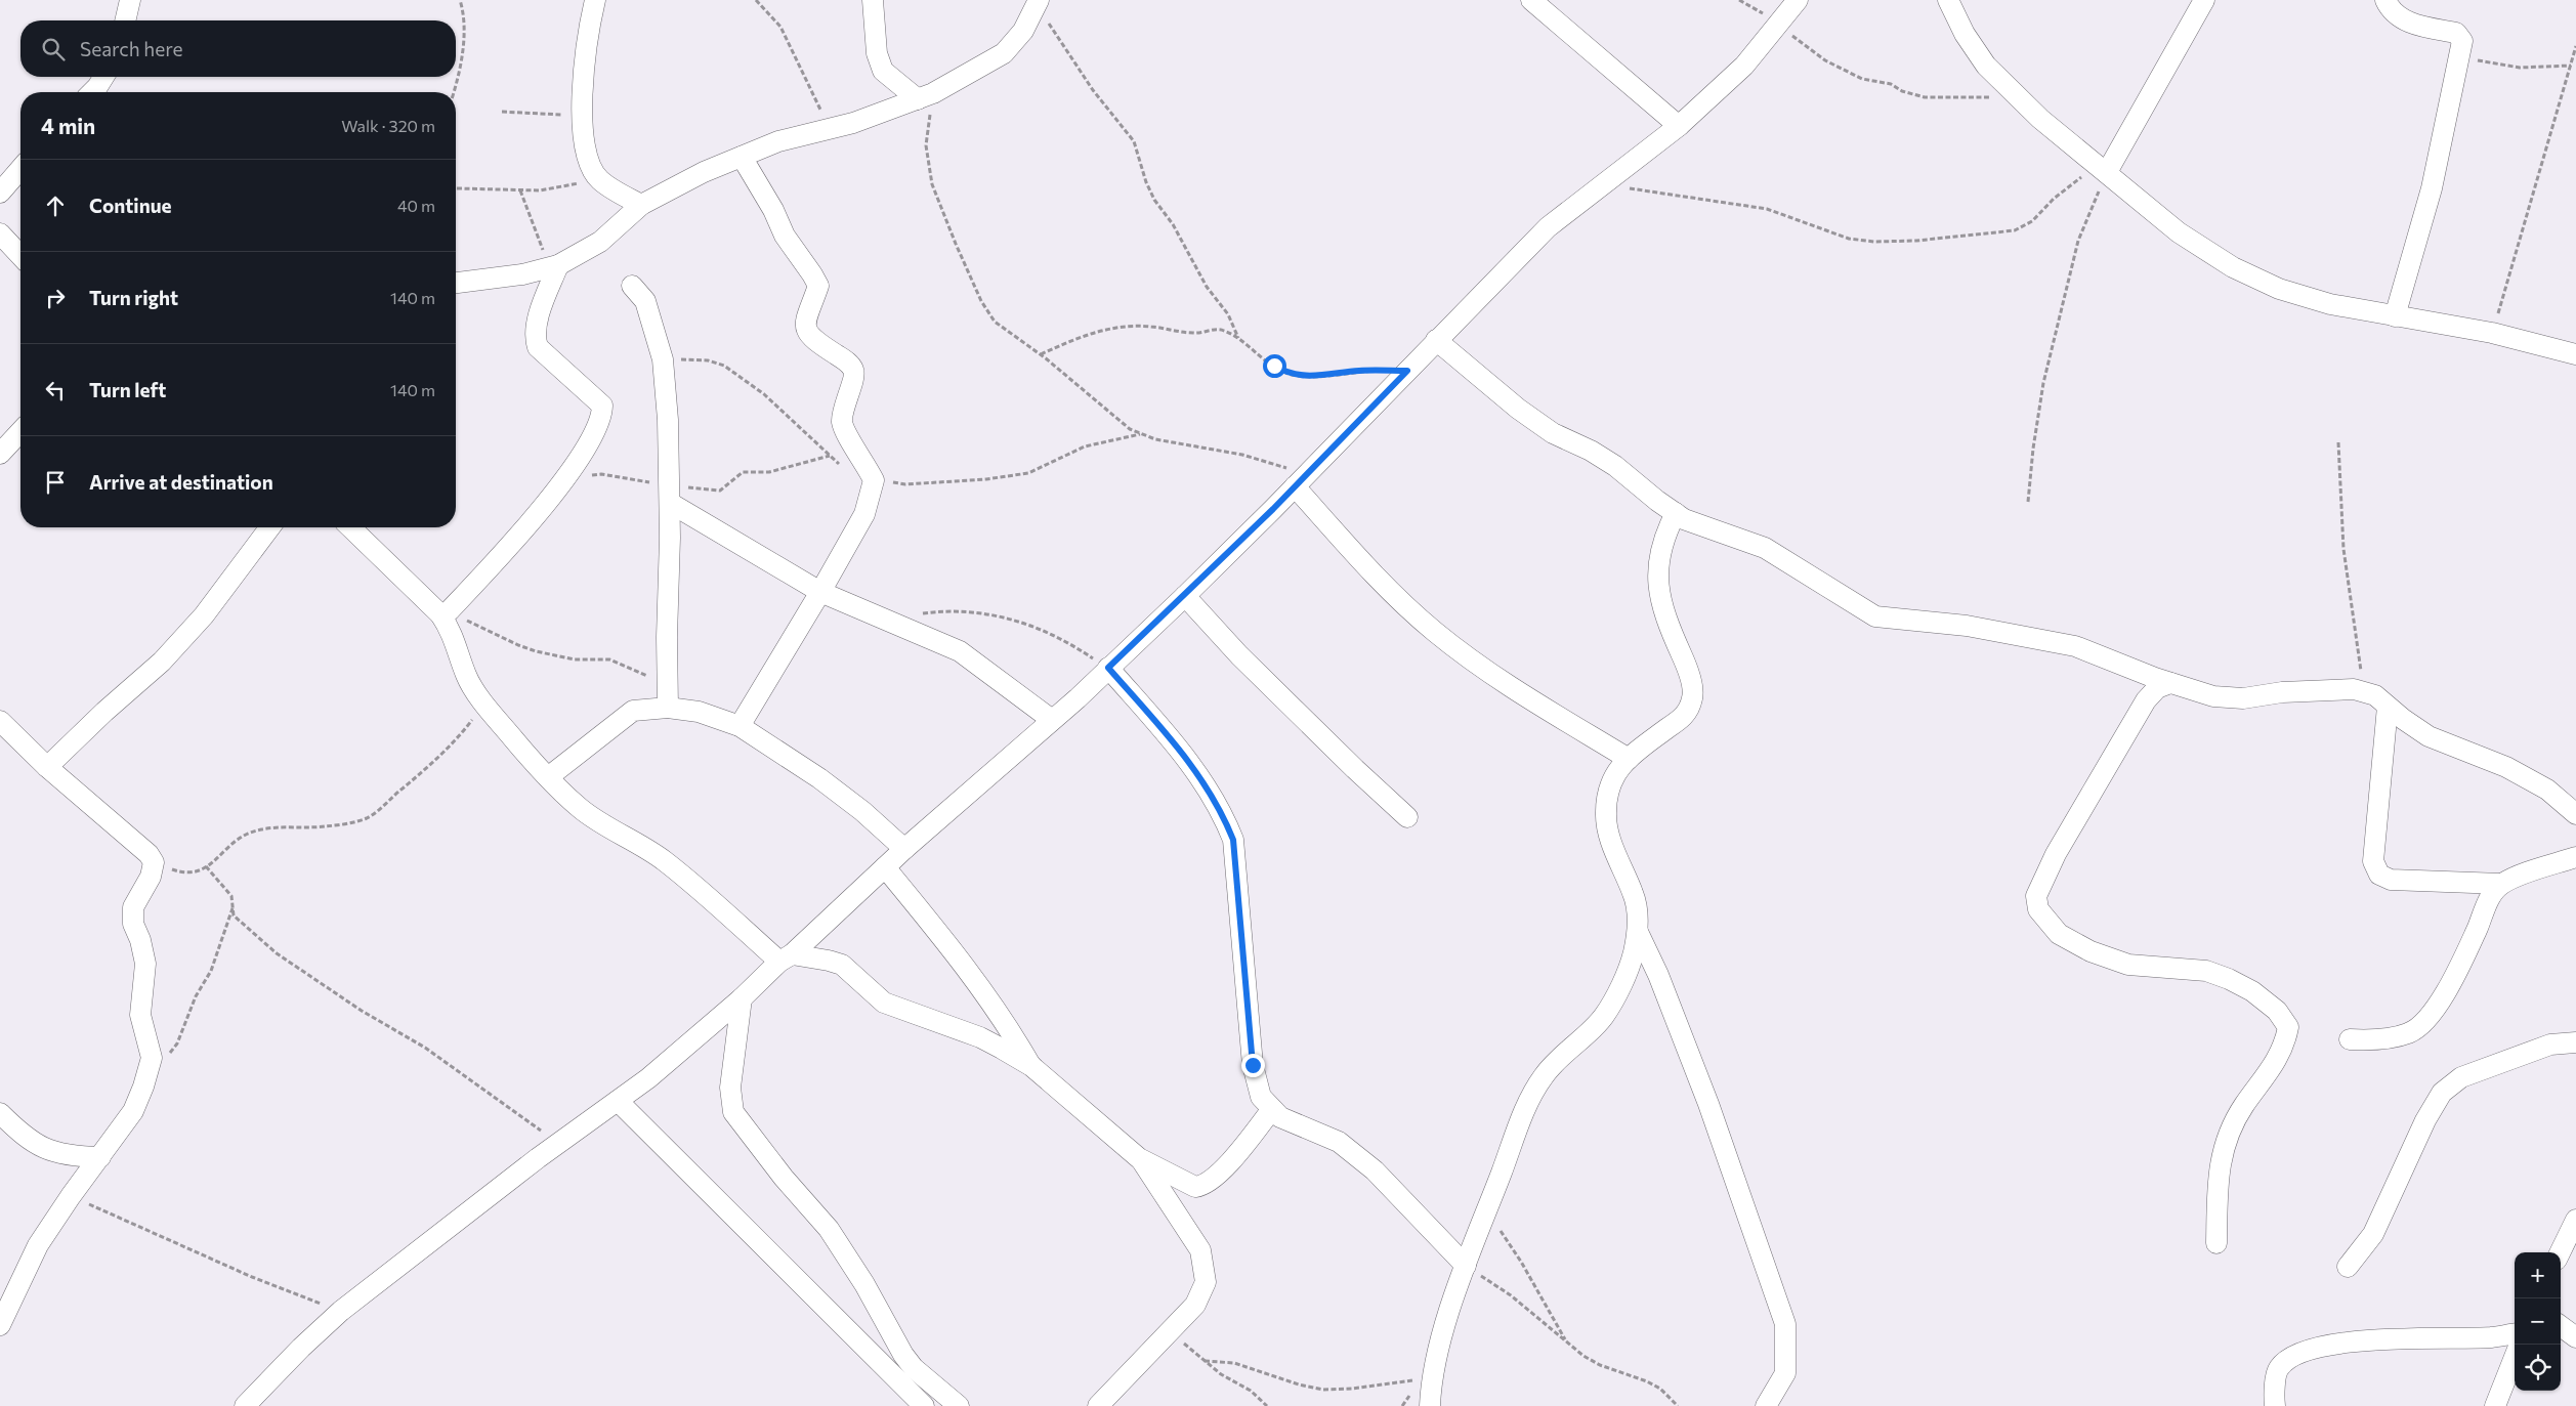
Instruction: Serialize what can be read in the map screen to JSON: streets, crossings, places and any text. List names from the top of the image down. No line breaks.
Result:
{"page":{"search":"Search here","heading":["4 min","Walk · 320 m"],"list":[["Continue","40 m"],["Turn right","140 m"],["Turn left","140 m"],"Arrive at destination"],"map_buttons":["+","−"]}}
